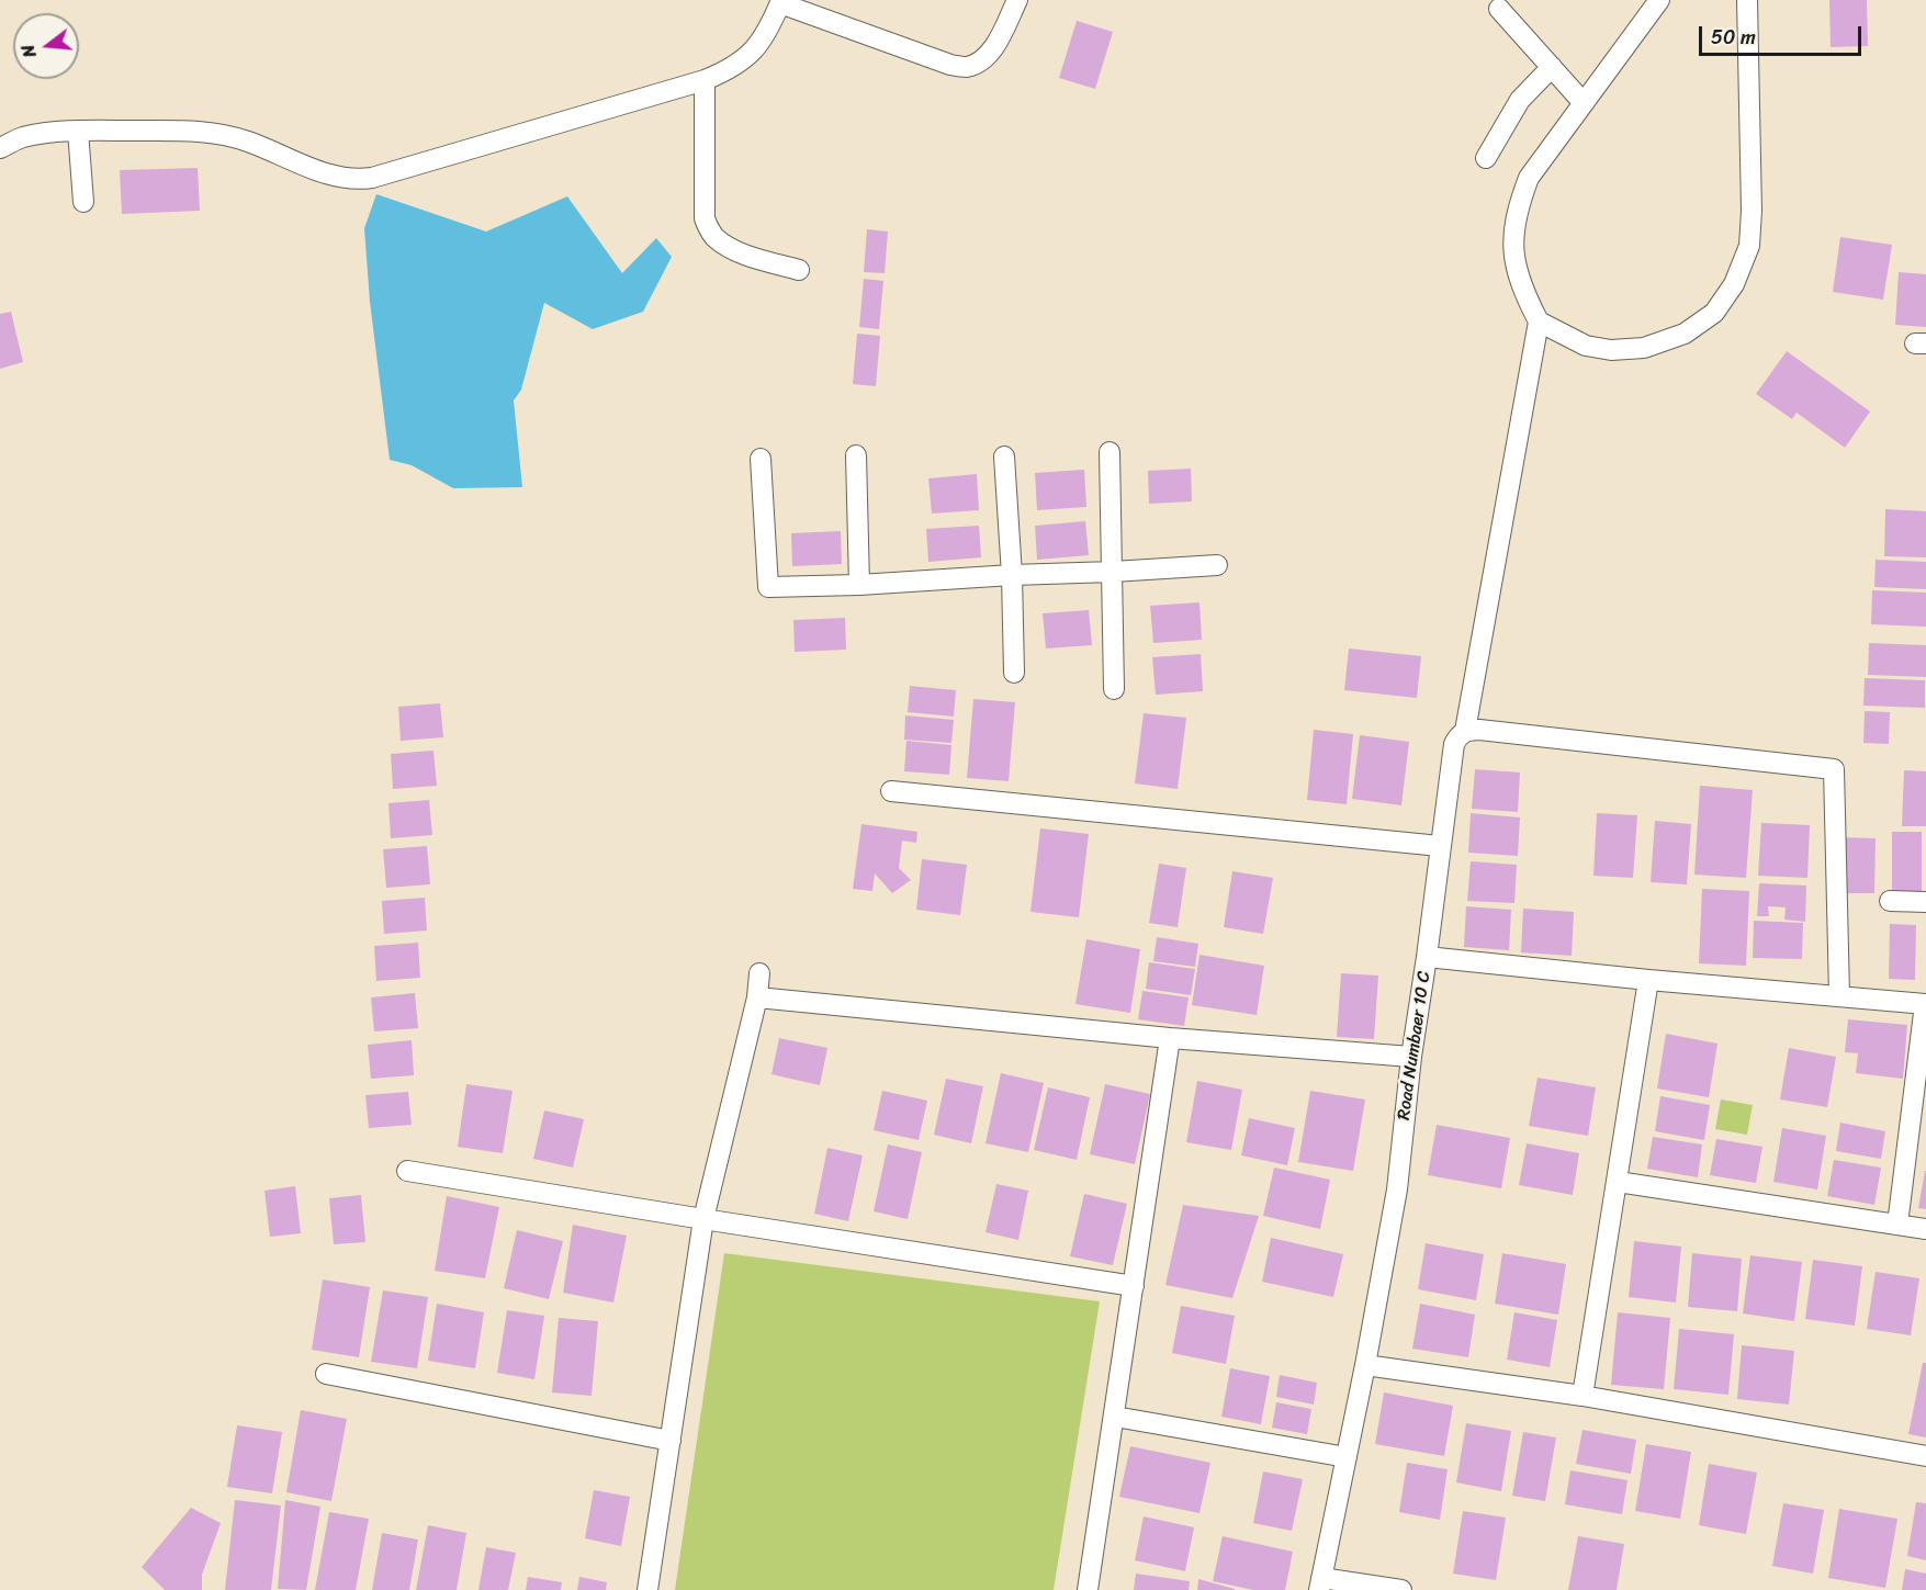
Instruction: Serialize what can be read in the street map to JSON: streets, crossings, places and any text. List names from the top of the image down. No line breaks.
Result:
{"streets":{"street":["Road Numbaer 10 C"]},"scale_bar":"50 m","north":"left"}
